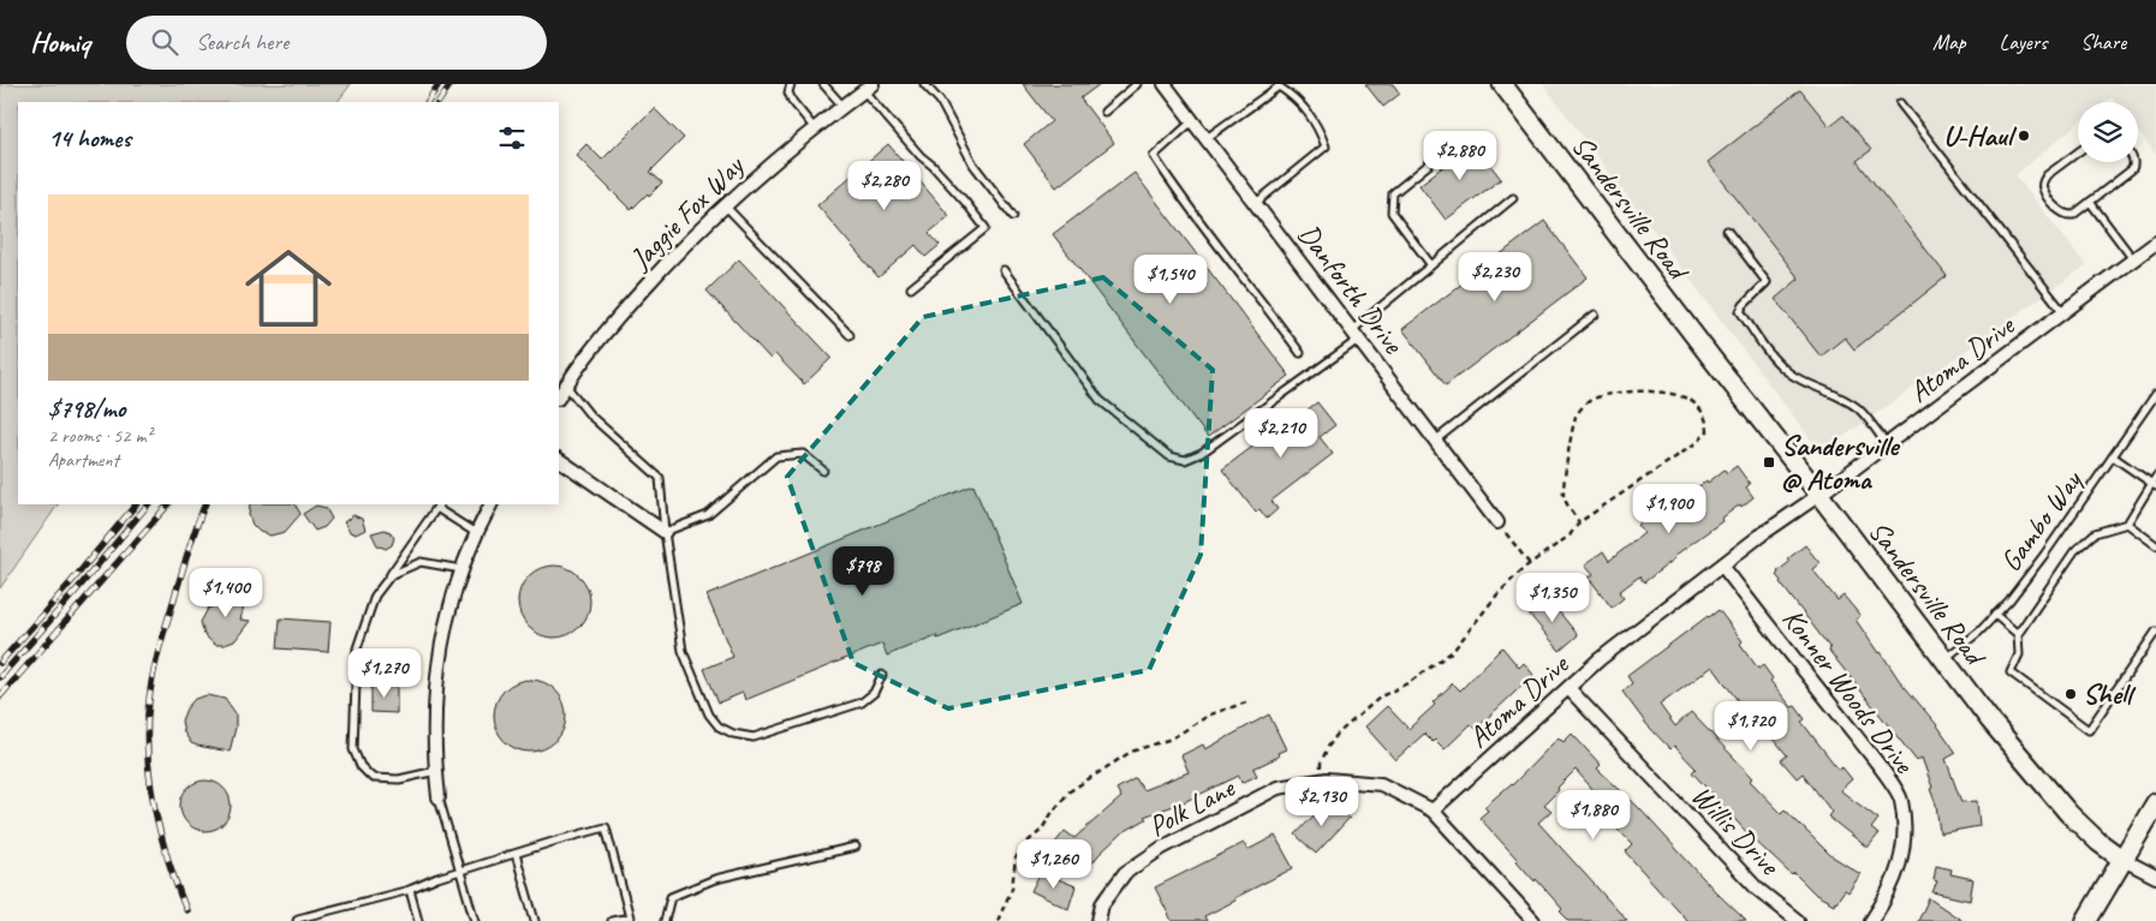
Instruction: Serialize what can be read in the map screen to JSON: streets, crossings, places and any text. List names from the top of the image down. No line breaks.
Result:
{"streets":{"street":["Sandersville Road","Jaggie Fox Way","Danforth Drive","Atoma Drive","Konner Woods Drive","Polk Lane","Willis Drive"],"lane":["Gambo Way"]},"crossings":[["Sandersville Road","Atoma Drive"],["Sandersville Road","Gambo Way"],["Atoma Drive","Konner Woods Drive"],["Atoma Drive","Polk Lane"],["Atoma Drive","Willis Drive"]],"places":{"other":["U-Haul","Shell"],"transit":["Sandersville @ Atoma"]},"page":{"header":"Homiq","search":"Search here","nav":["Map","Layers","Share"],"heading":"14 homes","price":["$2,880","$2,280","$2,230","$1,540","$2,210","$1,900","$798","$1,400","$1,350","$1,270","$1,720","$2,130","$1,880","$1,260"],"list":[{"name":"$798/mo","note":"2 rooms · 52 m² · Apartment"}]}}
